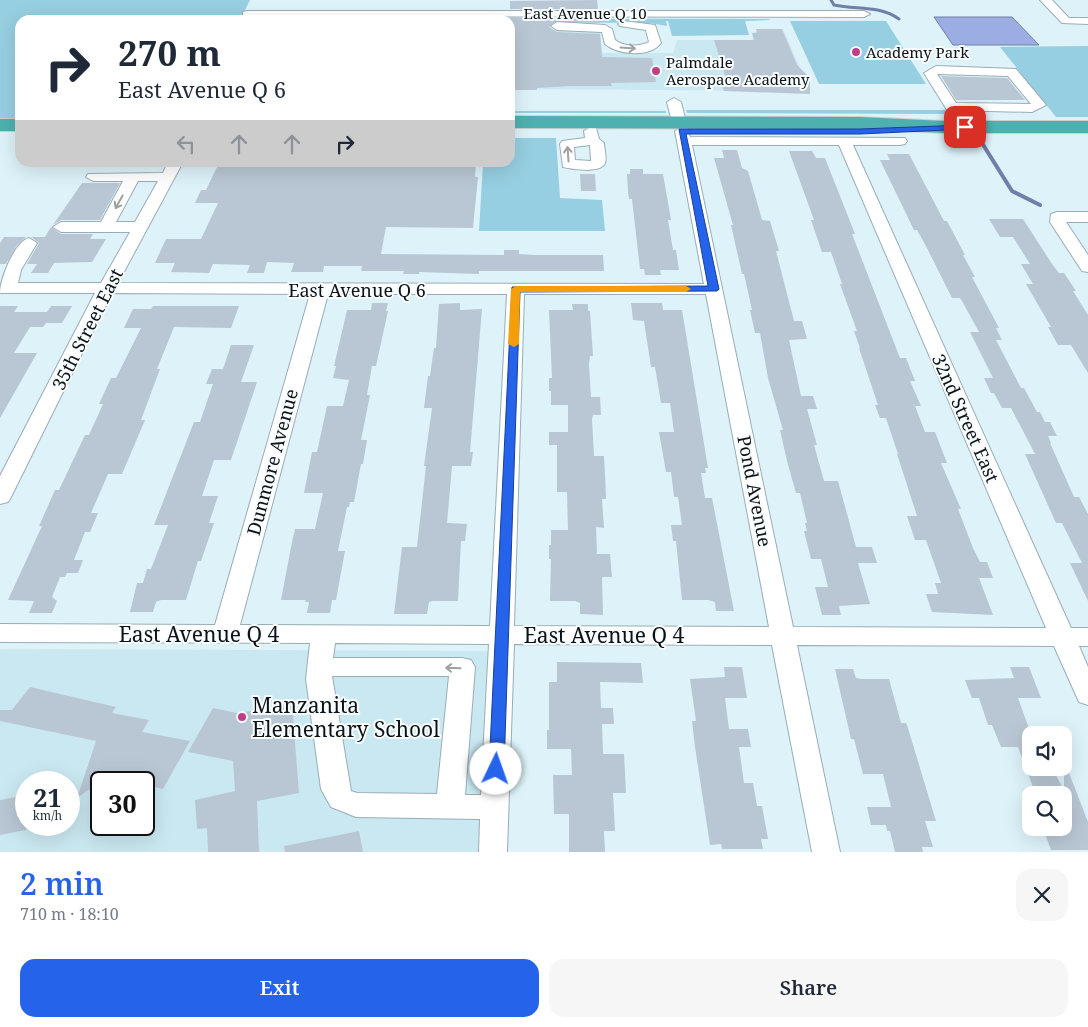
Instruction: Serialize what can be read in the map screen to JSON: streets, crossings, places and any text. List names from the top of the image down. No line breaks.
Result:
{"streets":{"street":["East Avenue Q 10","East Avenue Q 6","35th Street East","32nd Street East","Dunmore Avenue","Pond Avenue","East Avenue Q 4"]},"crossings":[["East Avenue Q 6","35th Street East"],["East Avenue Q 6","Dunmore Avenue"],["East Avenue Q 6","Pond Avenue"],["32nd Street East","East Avenue Q 4"],["Dunmore Avenue","East Avenue Q 4"],["Pond Avenue","East Avenue Q 4"]],"places":["Academy Park","Palmdale Aerospace Academy","Manzanita Elementary School"],"page":{"turn":["270 m","East Avenue Q 6"],"speed":"21 km/h","limit":"30","heading":["2 min","710 m · 18:10"],"buttons":["Exit","Share"]}}
